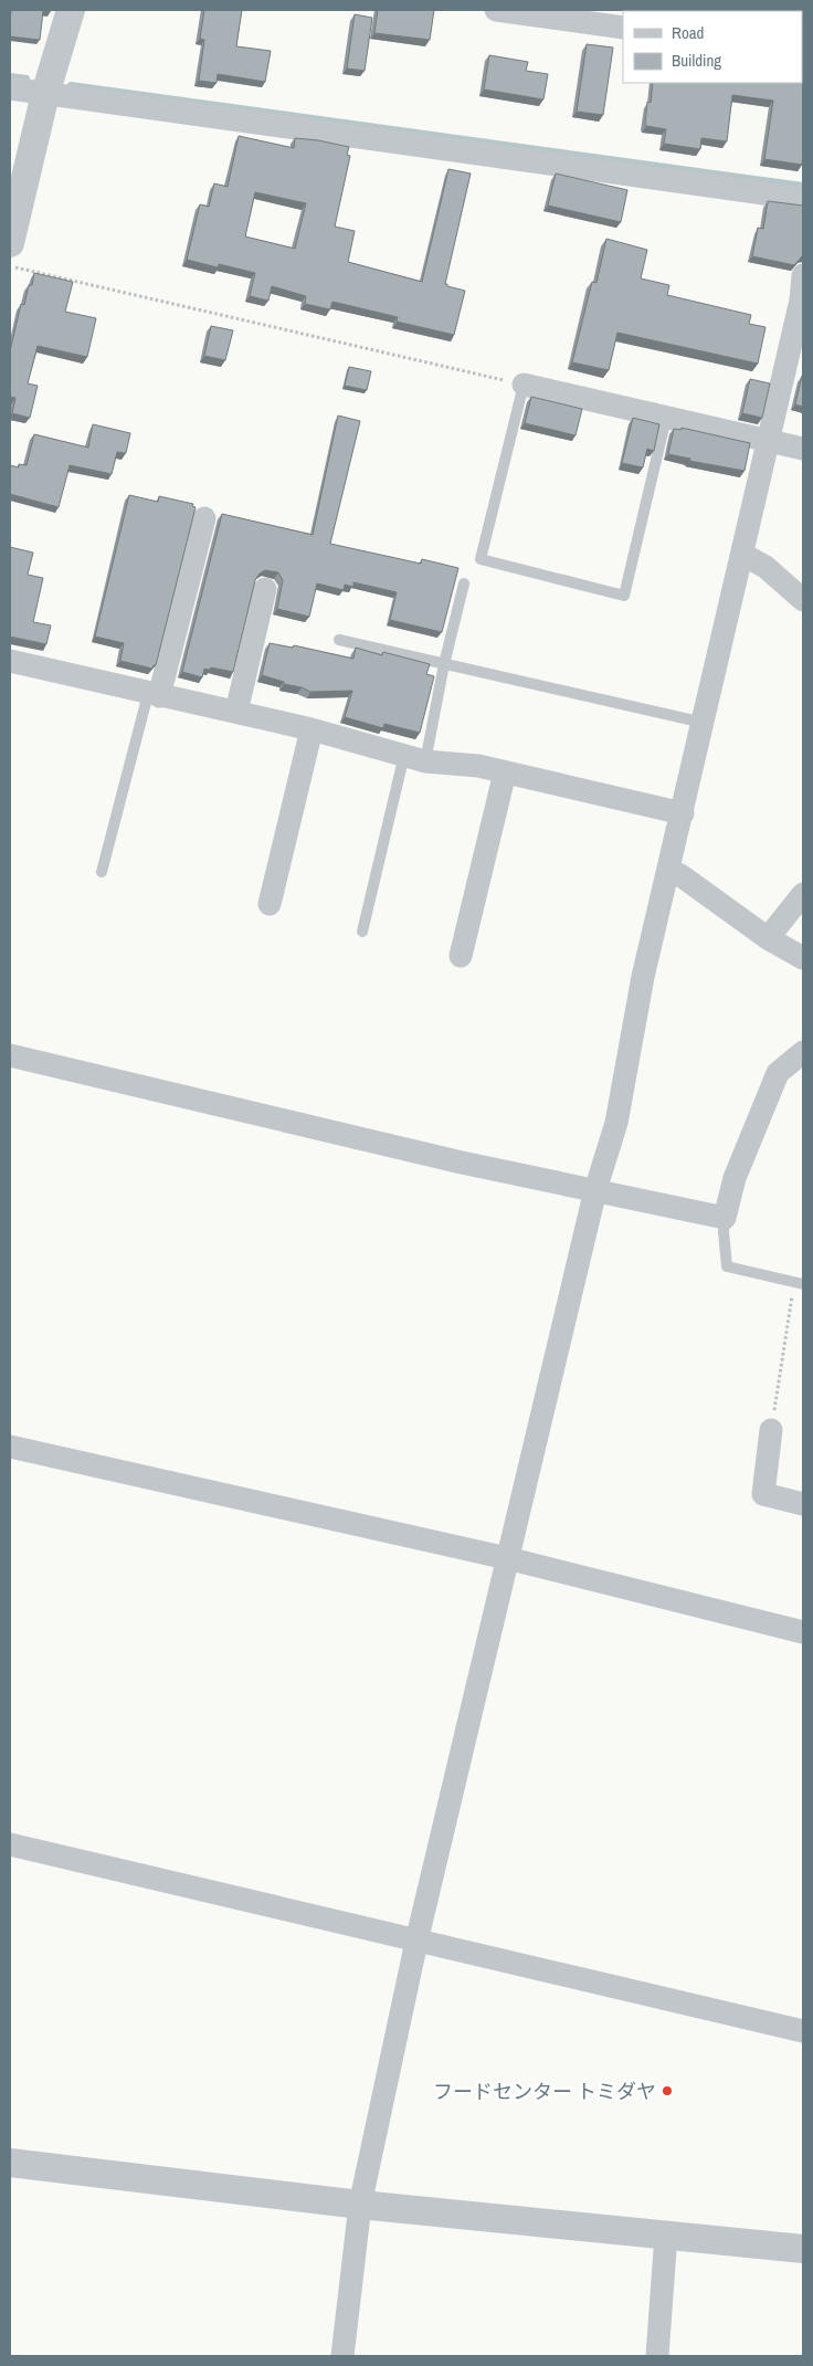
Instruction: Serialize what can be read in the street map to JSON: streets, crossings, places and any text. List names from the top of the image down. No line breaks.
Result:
{"places":["フードセンター トミダヤ"],"legend":["Road","Building"]}
